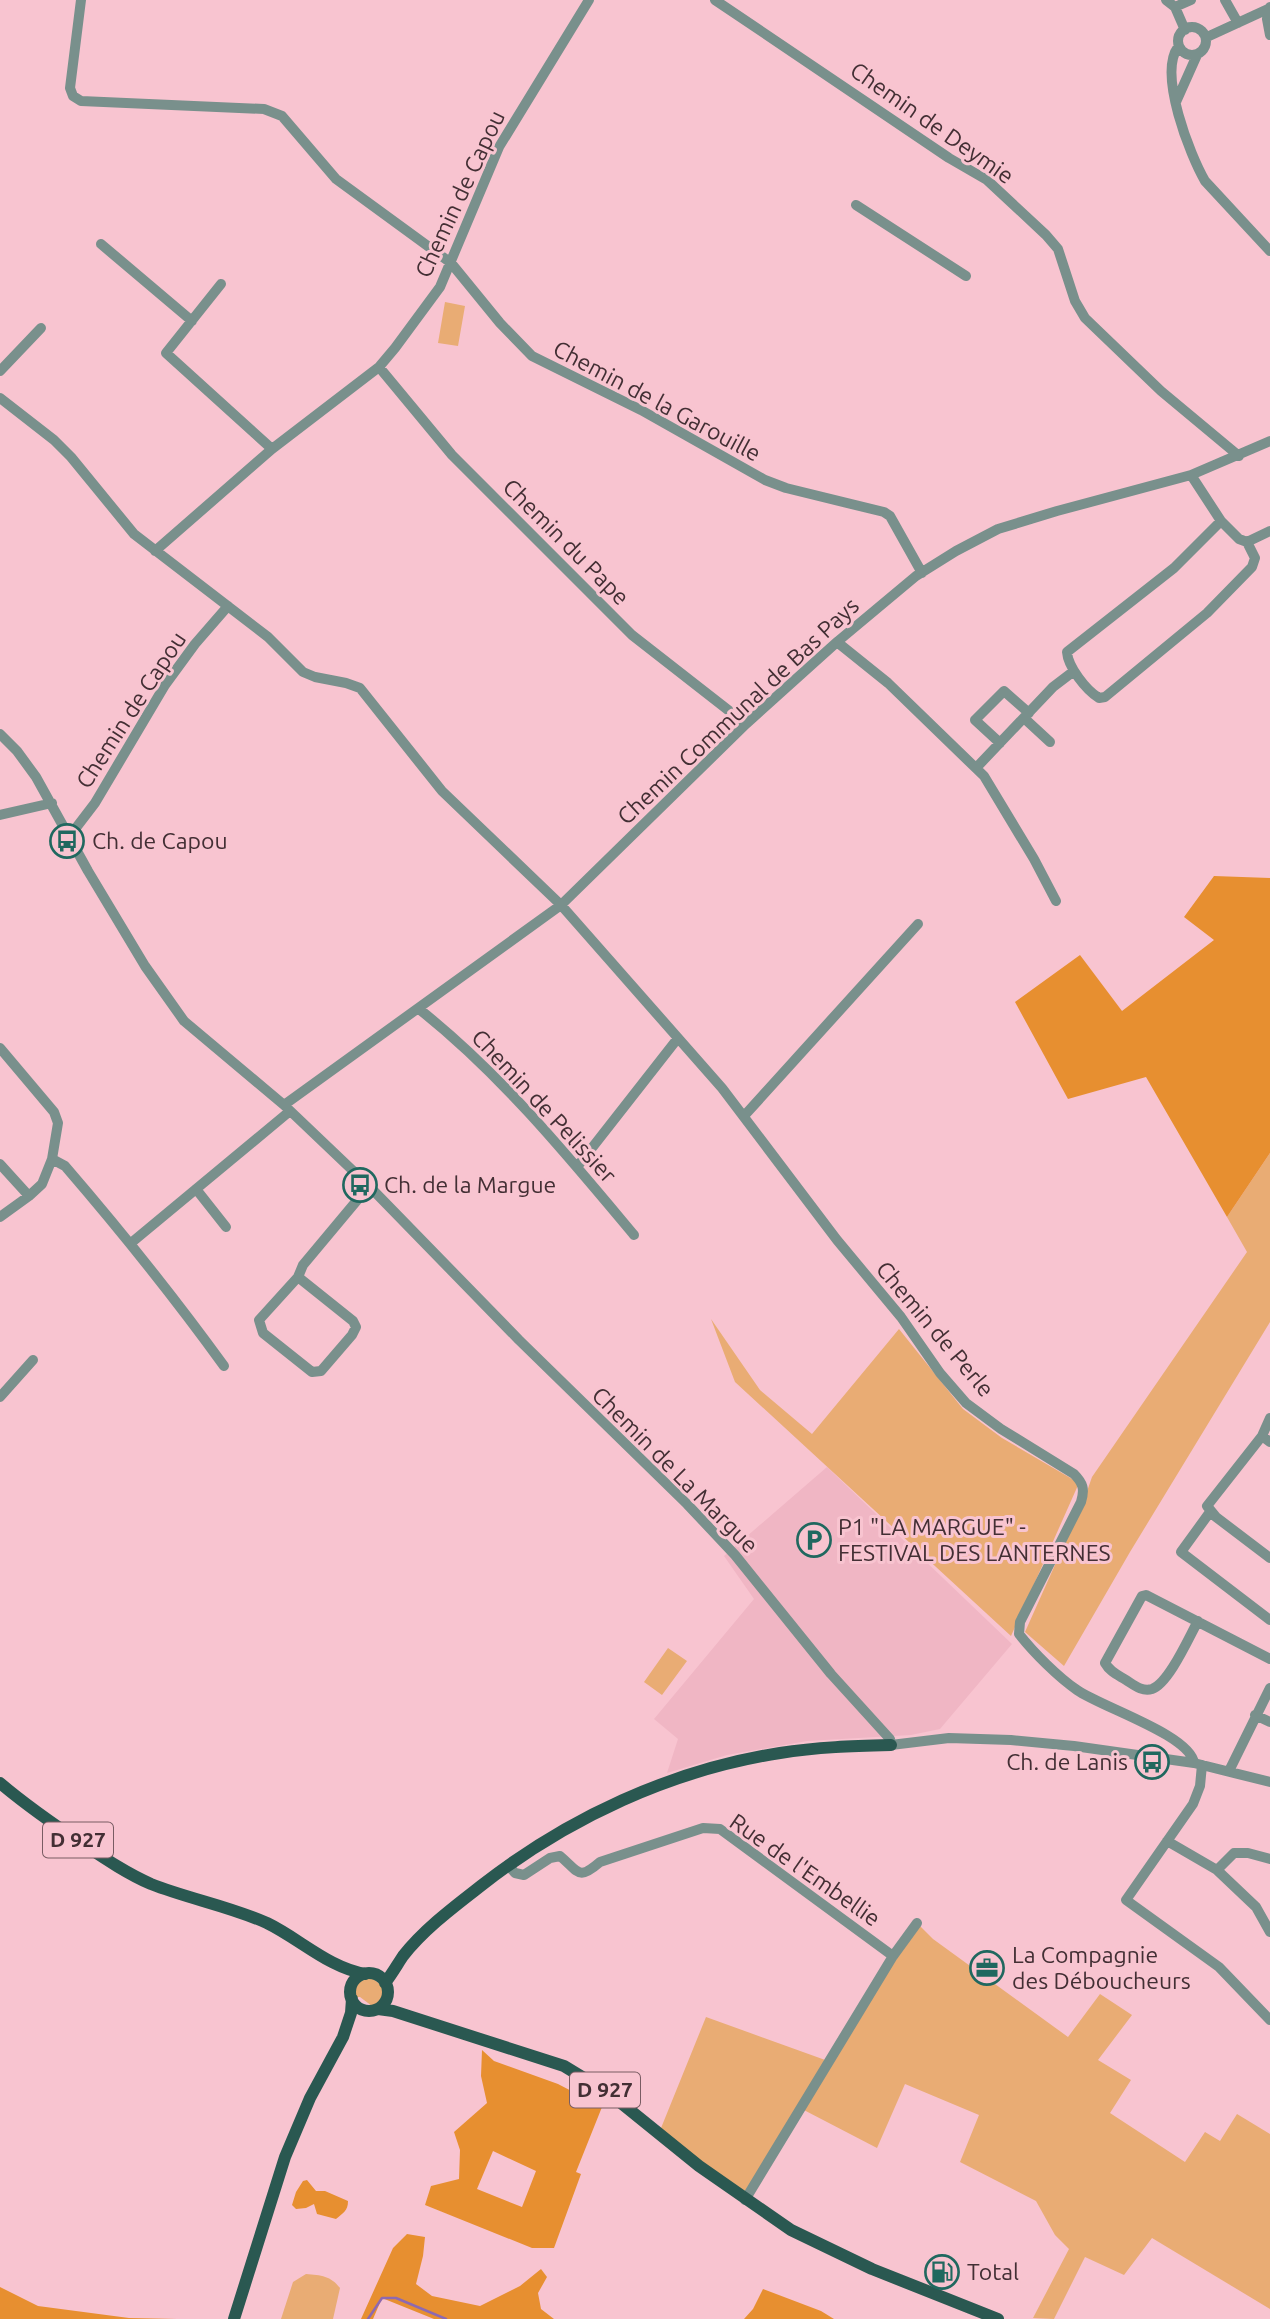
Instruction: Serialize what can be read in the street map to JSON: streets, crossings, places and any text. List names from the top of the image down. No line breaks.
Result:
{"streets":{"main road":["D 927"],"street":["Chemin de Deymie","Chemin de Capou","Chemin de la Garouille","Chemin du Pape","Chemin Communal de Bas Pays","Chemin de Pelissier","Chemin de Perle","Chemin de La Margue","Rue de l'Embellie"]},"crossings":[["Chemin de Deymie","Chemin Communal de Bas Pays"],["Chemin de Capou","Chemin de la Garouille"],["Chemin de Capou","Chemin du Pape"],["Chemin de Capou","Chemin de Perle"],["Chemin de Capou","Chemin de La Margue"],["Chemin de la Garouille","Chemin Communal de Bas Pays"],["Chemin du Pape","Chemin Communal de Bas Pays"],["Chemin Communal de Bas Pays","Chemin de Pelissier"],["Chemin Communal de Bas Pays","Chemin de Perle"],["Chemin Communal de Bas Pays","Chemin de La Margue"]],"places":{"bus stop":["Ch. de Capou","Ch. de la Margue","Ch. de Lanis"],"parking":["P1 \"LA MARGUE\" - FESTIVAL DES LANTERNES"],"office":["La Compagnie des Déboucheurs"],"fuel station":["Total"]}}
